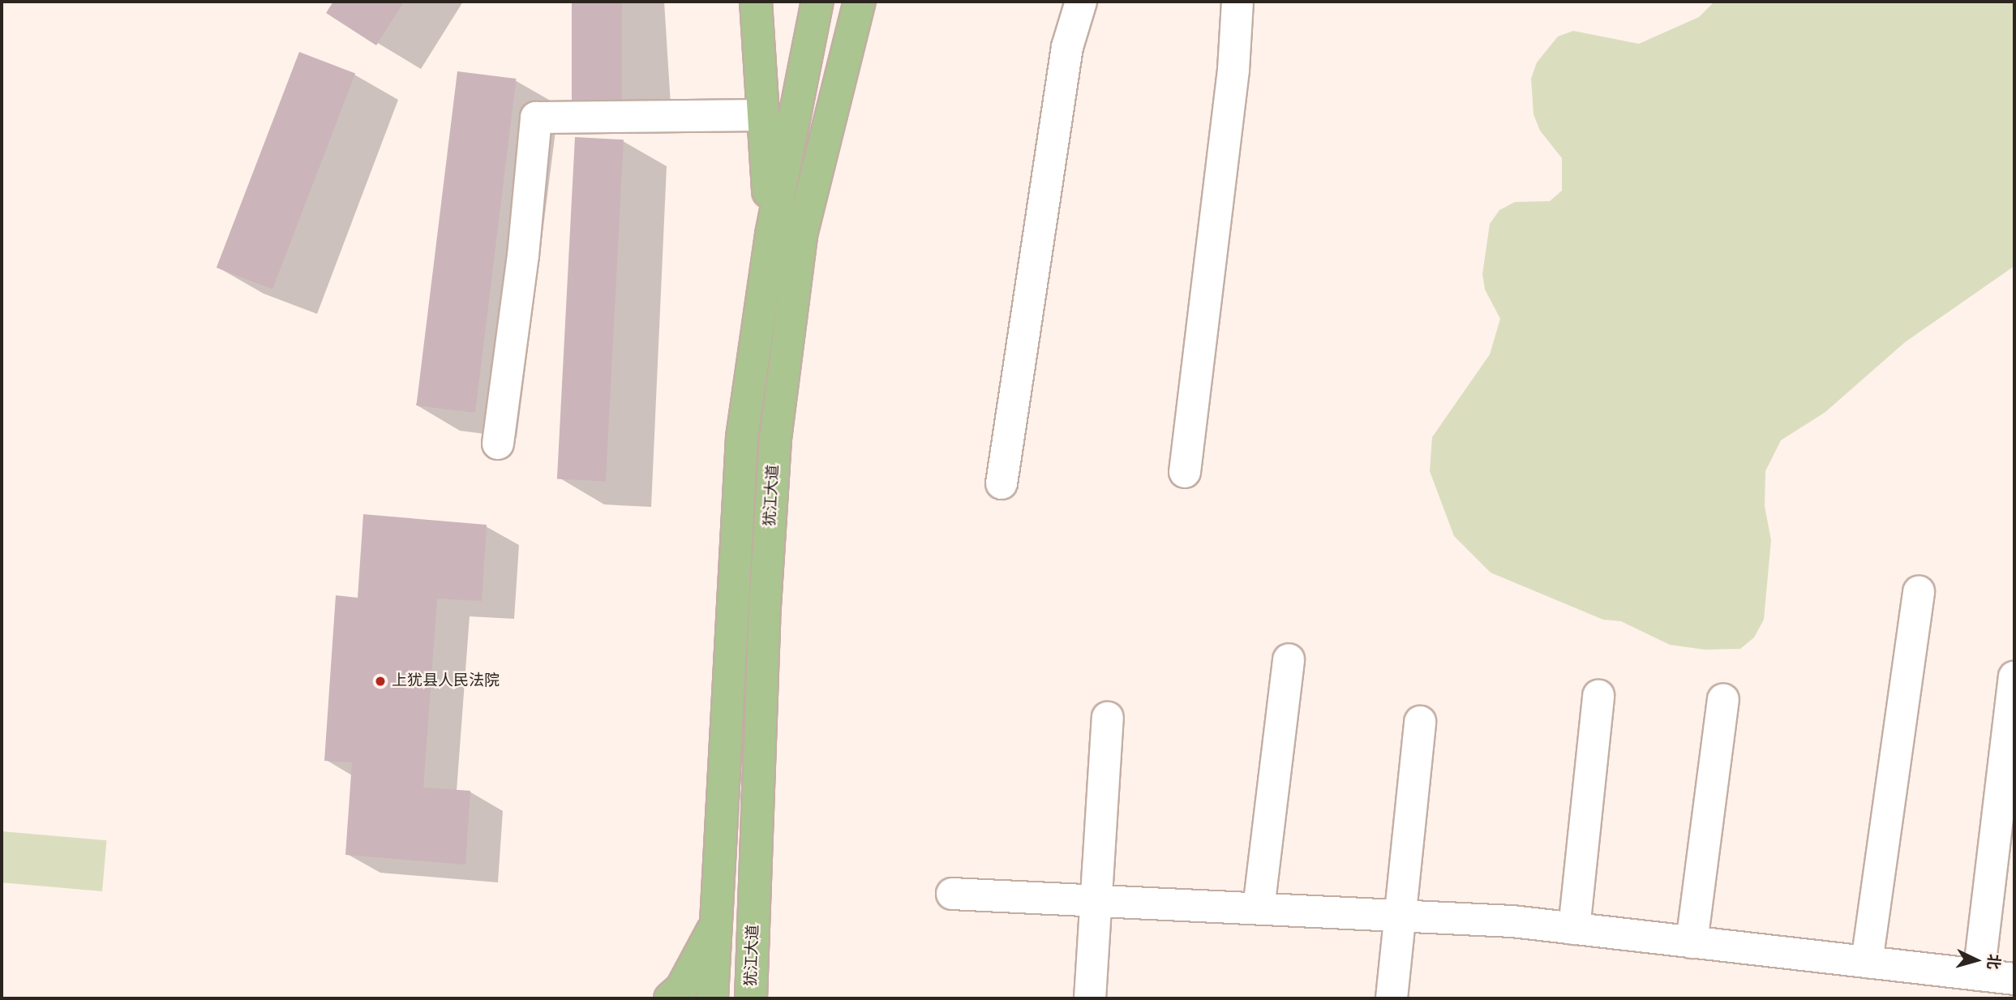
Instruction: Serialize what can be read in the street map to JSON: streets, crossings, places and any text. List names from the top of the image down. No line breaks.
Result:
{"streets":{"main road":["犹江大道"]},"places":["上犹县人民法院"],"north":"right"}
